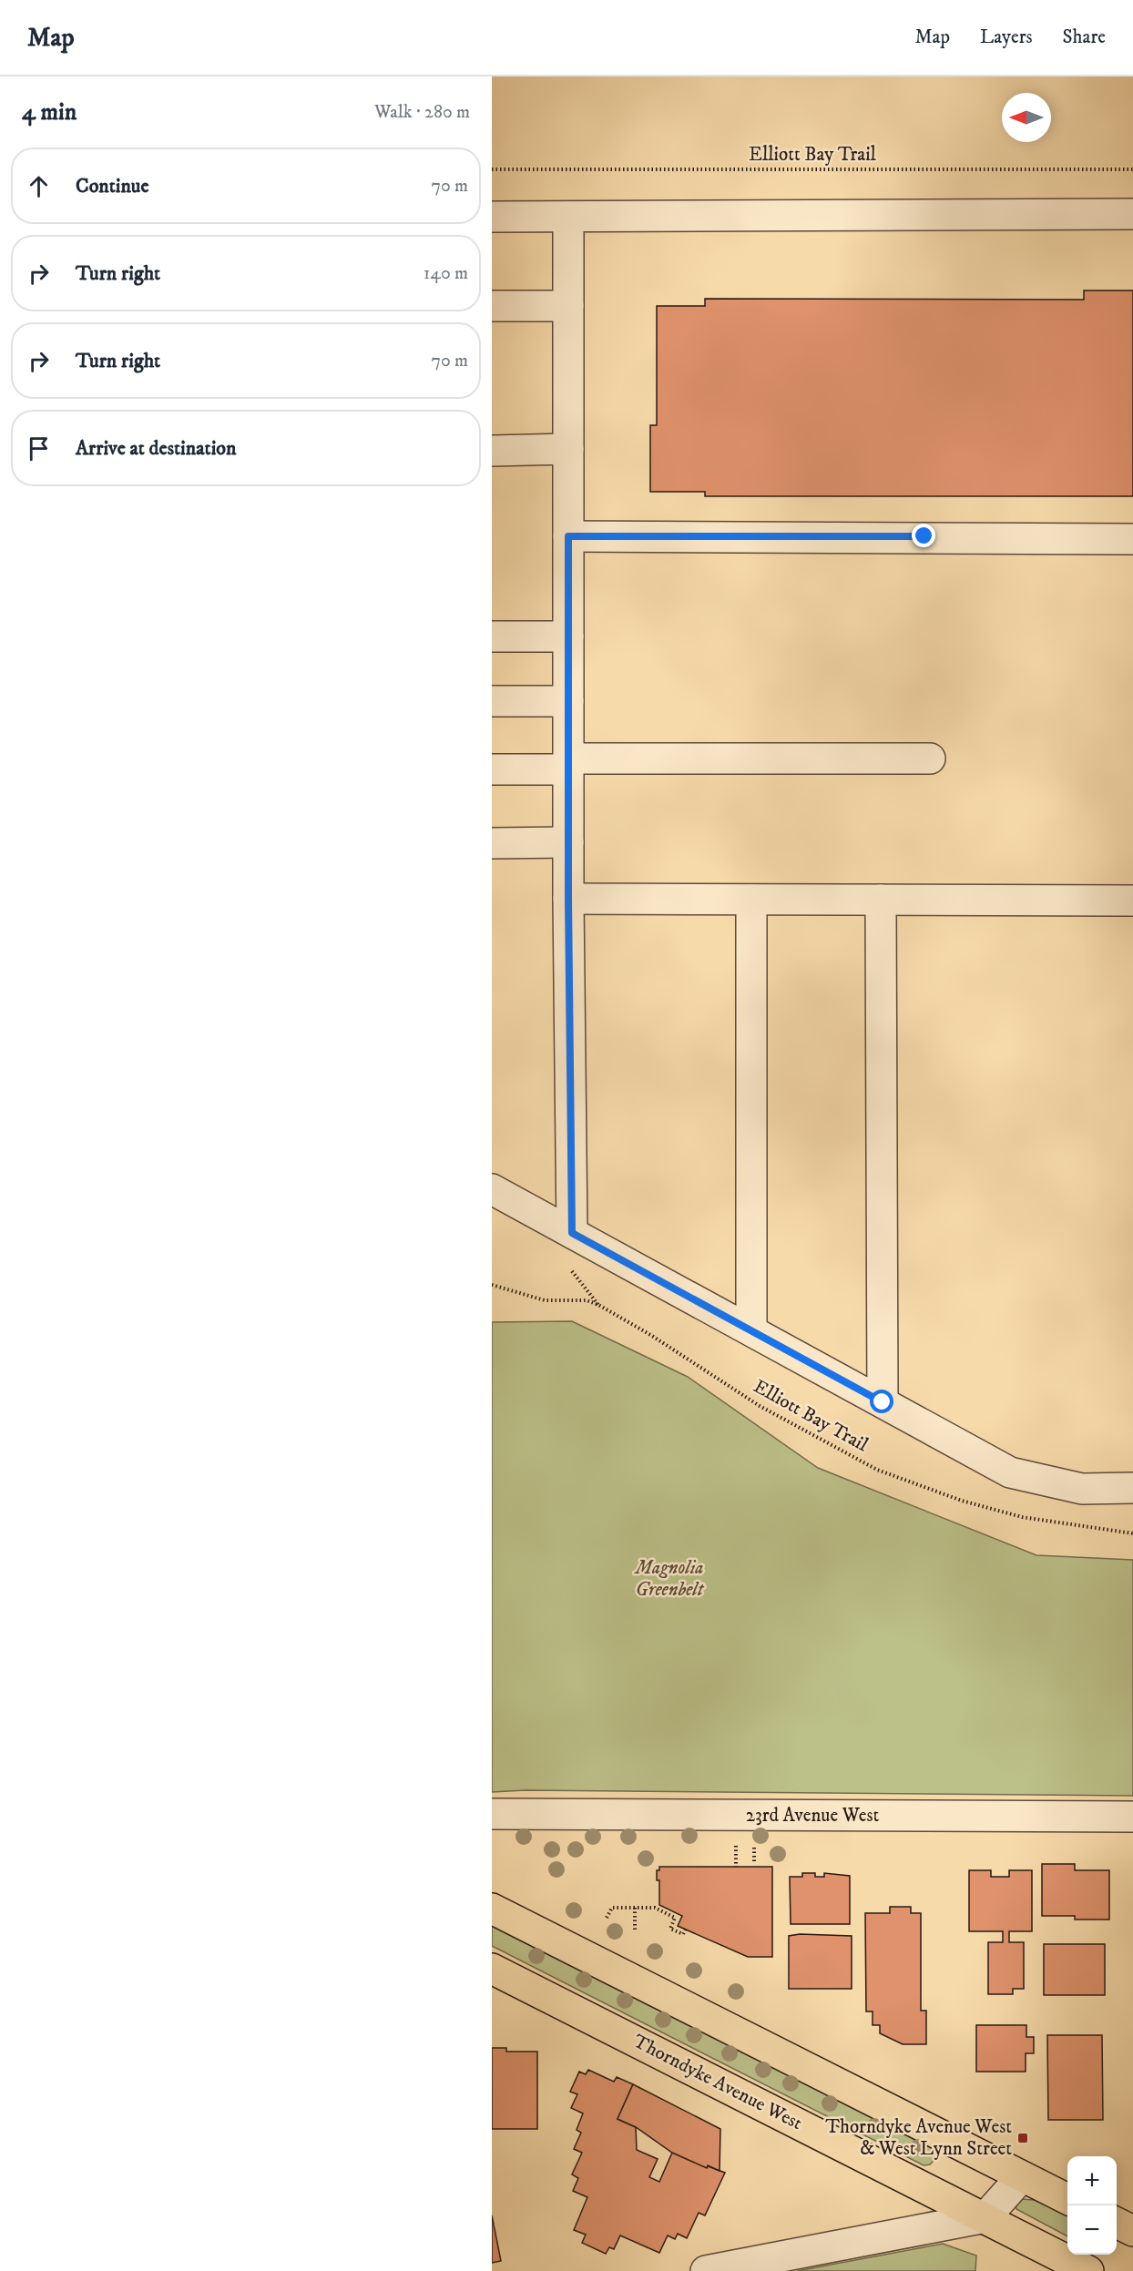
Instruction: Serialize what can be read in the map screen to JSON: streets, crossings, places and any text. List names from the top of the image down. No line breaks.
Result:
{"streets":{"main road":["Thorndyke Avenue West"],"street":["23rd Avenue West"],"path":["Elliott Bay Trail"]},"parks":["Magnolia Greenbelt"],"places":{"transit":["Thorndyke Avenue West & West Lynn Street"]},"north":"left","page":{"header":"Map","nav":["Map","Layers","Share"],"heading":["4 min","Walk · 280 m"],"list":[["Continue","70 m"],["Turn right","140 m"],["Turn right","70 m"],"Arrive at destination"],"map_buttons":["+","−"]}}
